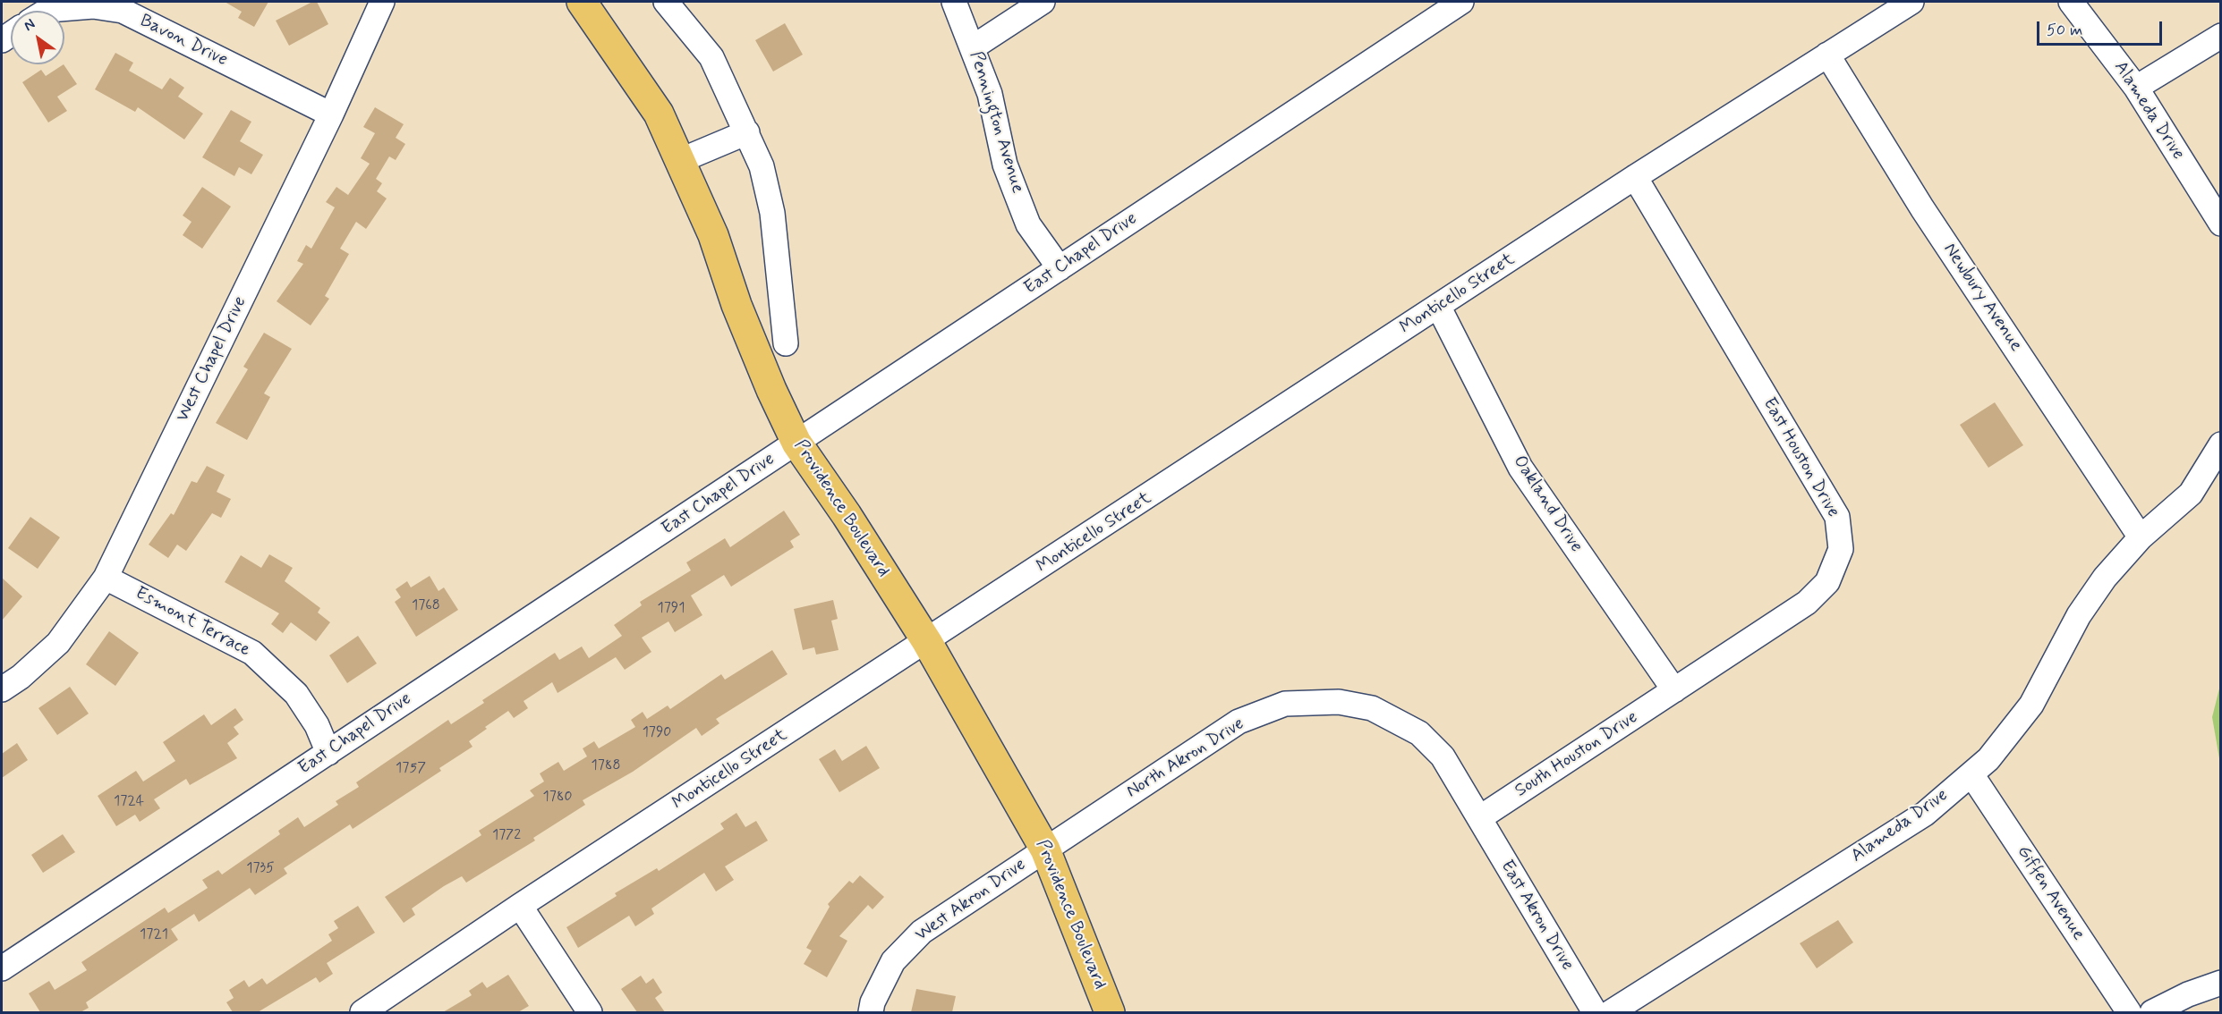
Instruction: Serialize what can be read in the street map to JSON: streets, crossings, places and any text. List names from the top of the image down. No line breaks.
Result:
{"streets":{"main road":["Providence Boulevard"],"street":["Bavon Drive","Alameda Drive","Pennington Avenue","East Chapel Drive","Monticello Street","Newbury Avenue","West Chapel Drive","East Houston Drive","Oakland Drive","Esmont Terrace","South Houston Drive","North Akron Drive","Giffen Avenue","West Akron Drive","East Akron Drive"]},"crossings":[["Bavon Drive","West Chapel Drive"],["Alameda Drive","Newbury Avenue"],["Alameda Drive","Giffen Avenue"],["Pennington Avenue","East Chapel Drive"],["East Chapel Drive","Providence Boulevard"],["East Chapel Drive","Esmont Terrace"],["Monticello Street","Newbury Avenue"],["Monticello Street","East Houston Drive"],["Monticello Street","Oakland Drive"],["Monticello Street","Providence Boulevard"],["West Chapel Drive","Esmont Terrace"],["East Houston Drive","Oakland Drive"],["East Houston Drive","South Houston Drive"],["Oakland Drive","South Houston Drive"],["Providence Boulevard","North Akron Drive"],["Providence Boulevard","West Akron Drive"],["South Houston Drive","North Akron Drive"],["South Houston Drive","East Akron Drive"],["North Akron Drive","West Akron Drive"],["North Akron Drive","East Akron Drive"]],"house_numbers":["1768","1791","1790","1788","1757","1780","1724","1772","1735","1721"],"scale_bar":"50 m","north":"top left"}
